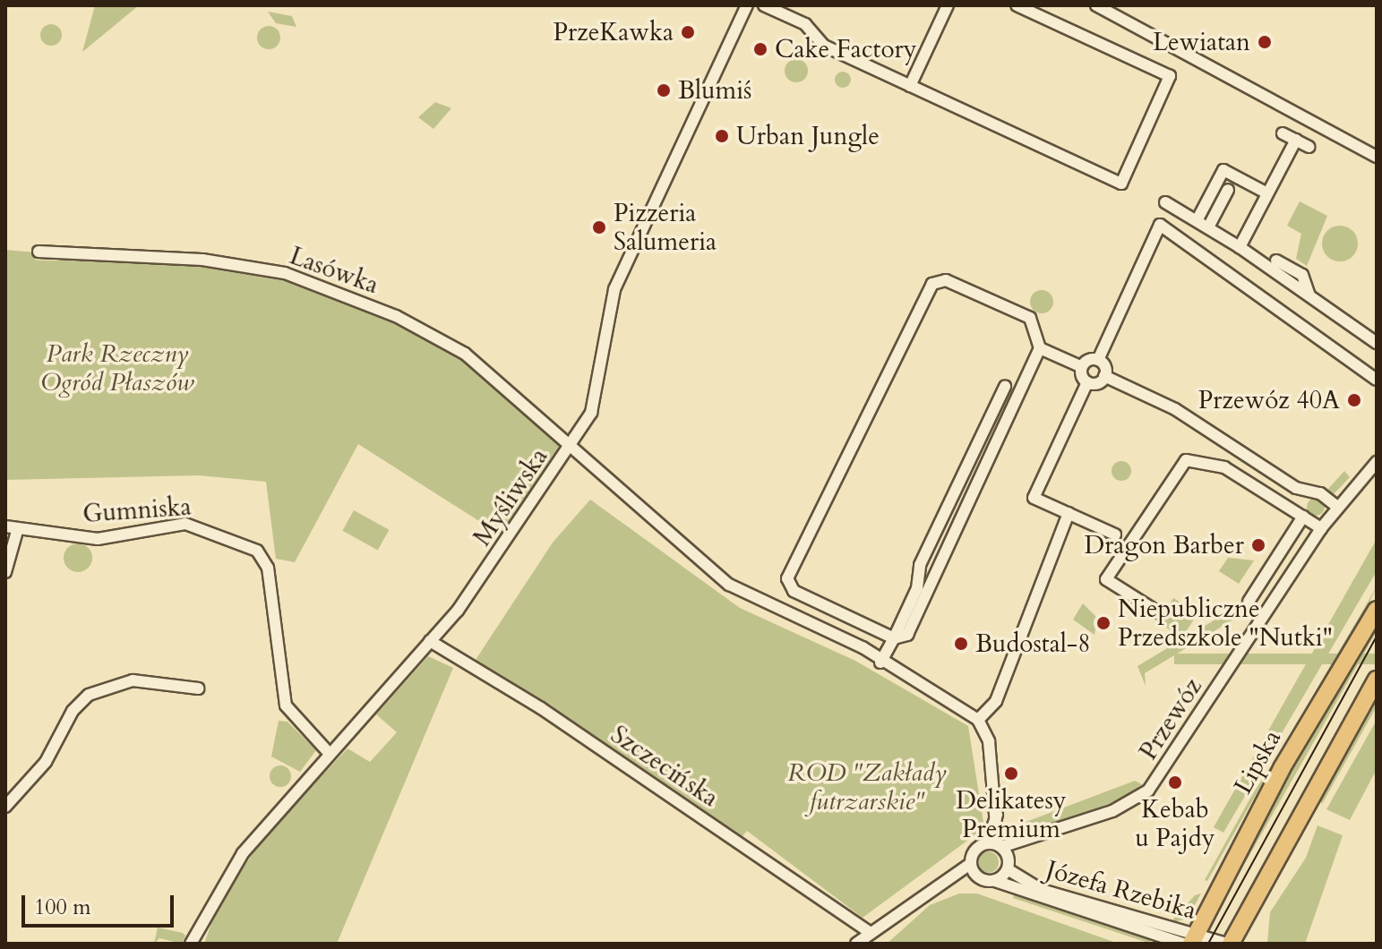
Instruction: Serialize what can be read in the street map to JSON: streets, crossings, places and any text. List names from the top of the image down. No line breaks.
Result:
{"streets":{"main road":["Lipska"],"street":["Lasówka","Myśliwska","Gumniska","Przewóz","Szczecińska","Józefa Rzebika"]},"crossings":[["Lasówka","Myśliwska"],["Myśliwska","Gumniska"],["Myśliwska","Szczecińska"],["Przewóz","Józefa Rzebika"],["Lipska","Józefa Rzebika"]],"parks":["Park Rzeczny Ogród Płaszów","ROD \"Zakłady futrzarskie\""],"places":["PrzeKawka","Lewiatan","Cake Factory","Blumiś","Urban Jungle","Pizzeria Salumeria","Przewóz 40A","Dragon Barber","Niepubliczne Przedszkole \"Nutki\"","Budostal-8","Delikatesy Premium","Kebab u Pajdy"],"scale_bar":"100 m"}
